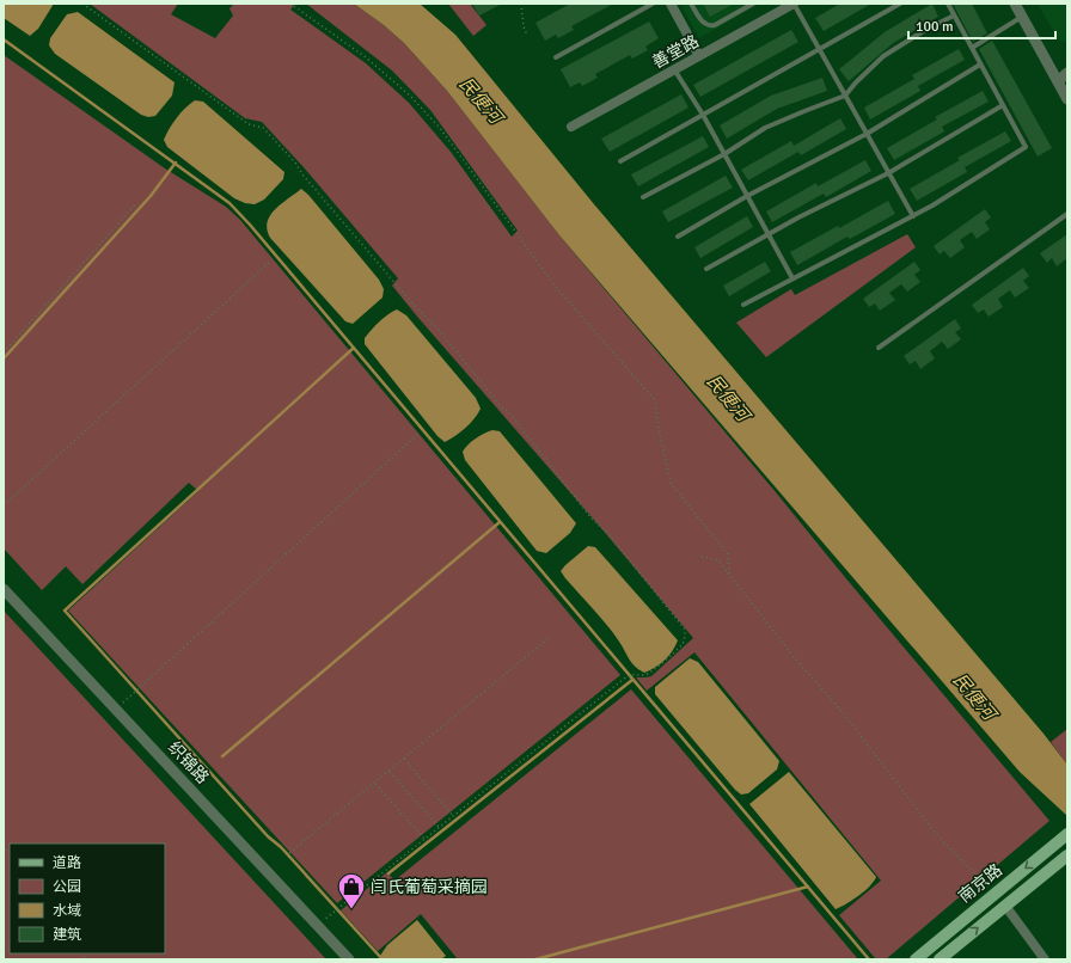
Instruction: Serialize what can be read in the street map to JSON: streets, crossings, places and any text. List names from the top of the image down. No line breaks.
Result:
{"streets":{"main road":["南京路"],"street":["善堂路","织锦路"]},"water":["民便河"],"places":{"shop":["闫氏葡萄采摘园"]},"legend":["道路","公园","水域","建筑"],"scale_bar":"100 m"}
